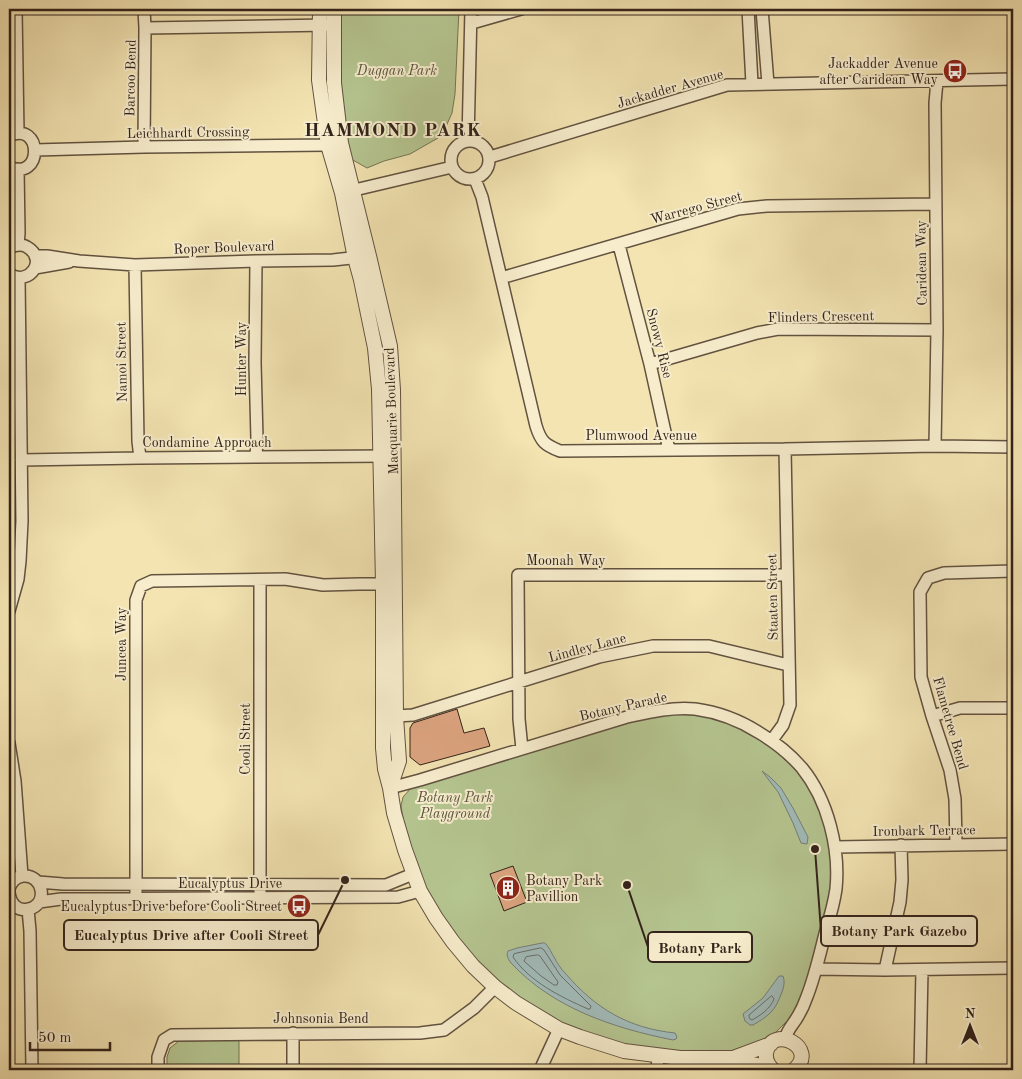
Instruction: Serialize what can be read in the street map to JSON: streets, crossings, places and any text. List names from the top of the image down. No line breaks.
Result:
{"streets":{"street":["Barcoo Bend","Jackadder Avenue","Leichhardt Crossing","Warrego Street","Roper Boulevard","Caridean Way","Flinders Crescent","Snowy Rise","Hunter Way","Namoi Street","Macquarie Boulevard","Plumwood Avenue","Condamine Approach","Moonah Way","Staaten Street","Juncea Way","Lindley Lane","Botany Parade","Flametree Bend","Cooli Street","Ironbark Terrace","Eucalyptus Drive","Johnsonia Bend"]},"crossings":[["Barcoo Bend","Leichhardt Crossing"],["Jackadder Avenue","Caridean Way"],["Jackadder Avenue","Plumwood Avenue"],["Leichhardt Crossing","Macquarie Boulevard"],["Warrego Street","Caridean Way"],["Warrego Street","Snowy Rise"],["Warrego Street","Plumwood Avenue"],["Roper Boulevard","Hunter Way"],["Roper Boulevard","Namoi Street"],["Roper Boulevard","Macquarie Boulevard"],["Caridean Way","Flinders Crescent"],["Caridean Way","Plumwood Avenue"],["Flinders Crescent","Snowy Rise"],["Snowy Rise","Plumwood Avenue"],["Hunter Way","Condamine Approach"],["Namoi Street","Condamine Approach"],["Macquarie Boulevard","Condamine Approach"],["Macquarie Boulevard","Juncea Way"],["Macquarie Boulevard","Lindley Lane"],["Macquarie Boulevard","Botany Parade"],["Macquarie Boulevard","Eucalyptus Drive"],["Macquarie Boulevard","Johnsonia Bend"],["Plumwood Avenue","Staaten Street"],["Moonah Way","Staaten Street"],["Moonah Way","Lindley Lane"],["Moonah Way","Botany Parade"],["Staaten Street","Lindley Lane"],["Staaten Street","Botany Parade"],["Juncea Way","Cooli Street"],["Juncea Way","Eucalyptus Drive"],["Botany Parade","Ironbark Terrace"],["Flametree Bend","Ironbark Terrace"],["Cooli Street","Eucalyptus Drive"]],"districts":["HAMMOND PARK"],"parks":["Duggan Park","Botany Park Playground"],"places":{"bus stop":["Jackadder Avenue after Caridean Way","Eucalyptus Drive before Cooli Street"],"other":["Botany Park Gazebo","Eucalyptus Drive after Cooli Street","Botany Park"],"building":["Botany Park Pavillion"]},"scale_bar":"50 m","north":"top"}
